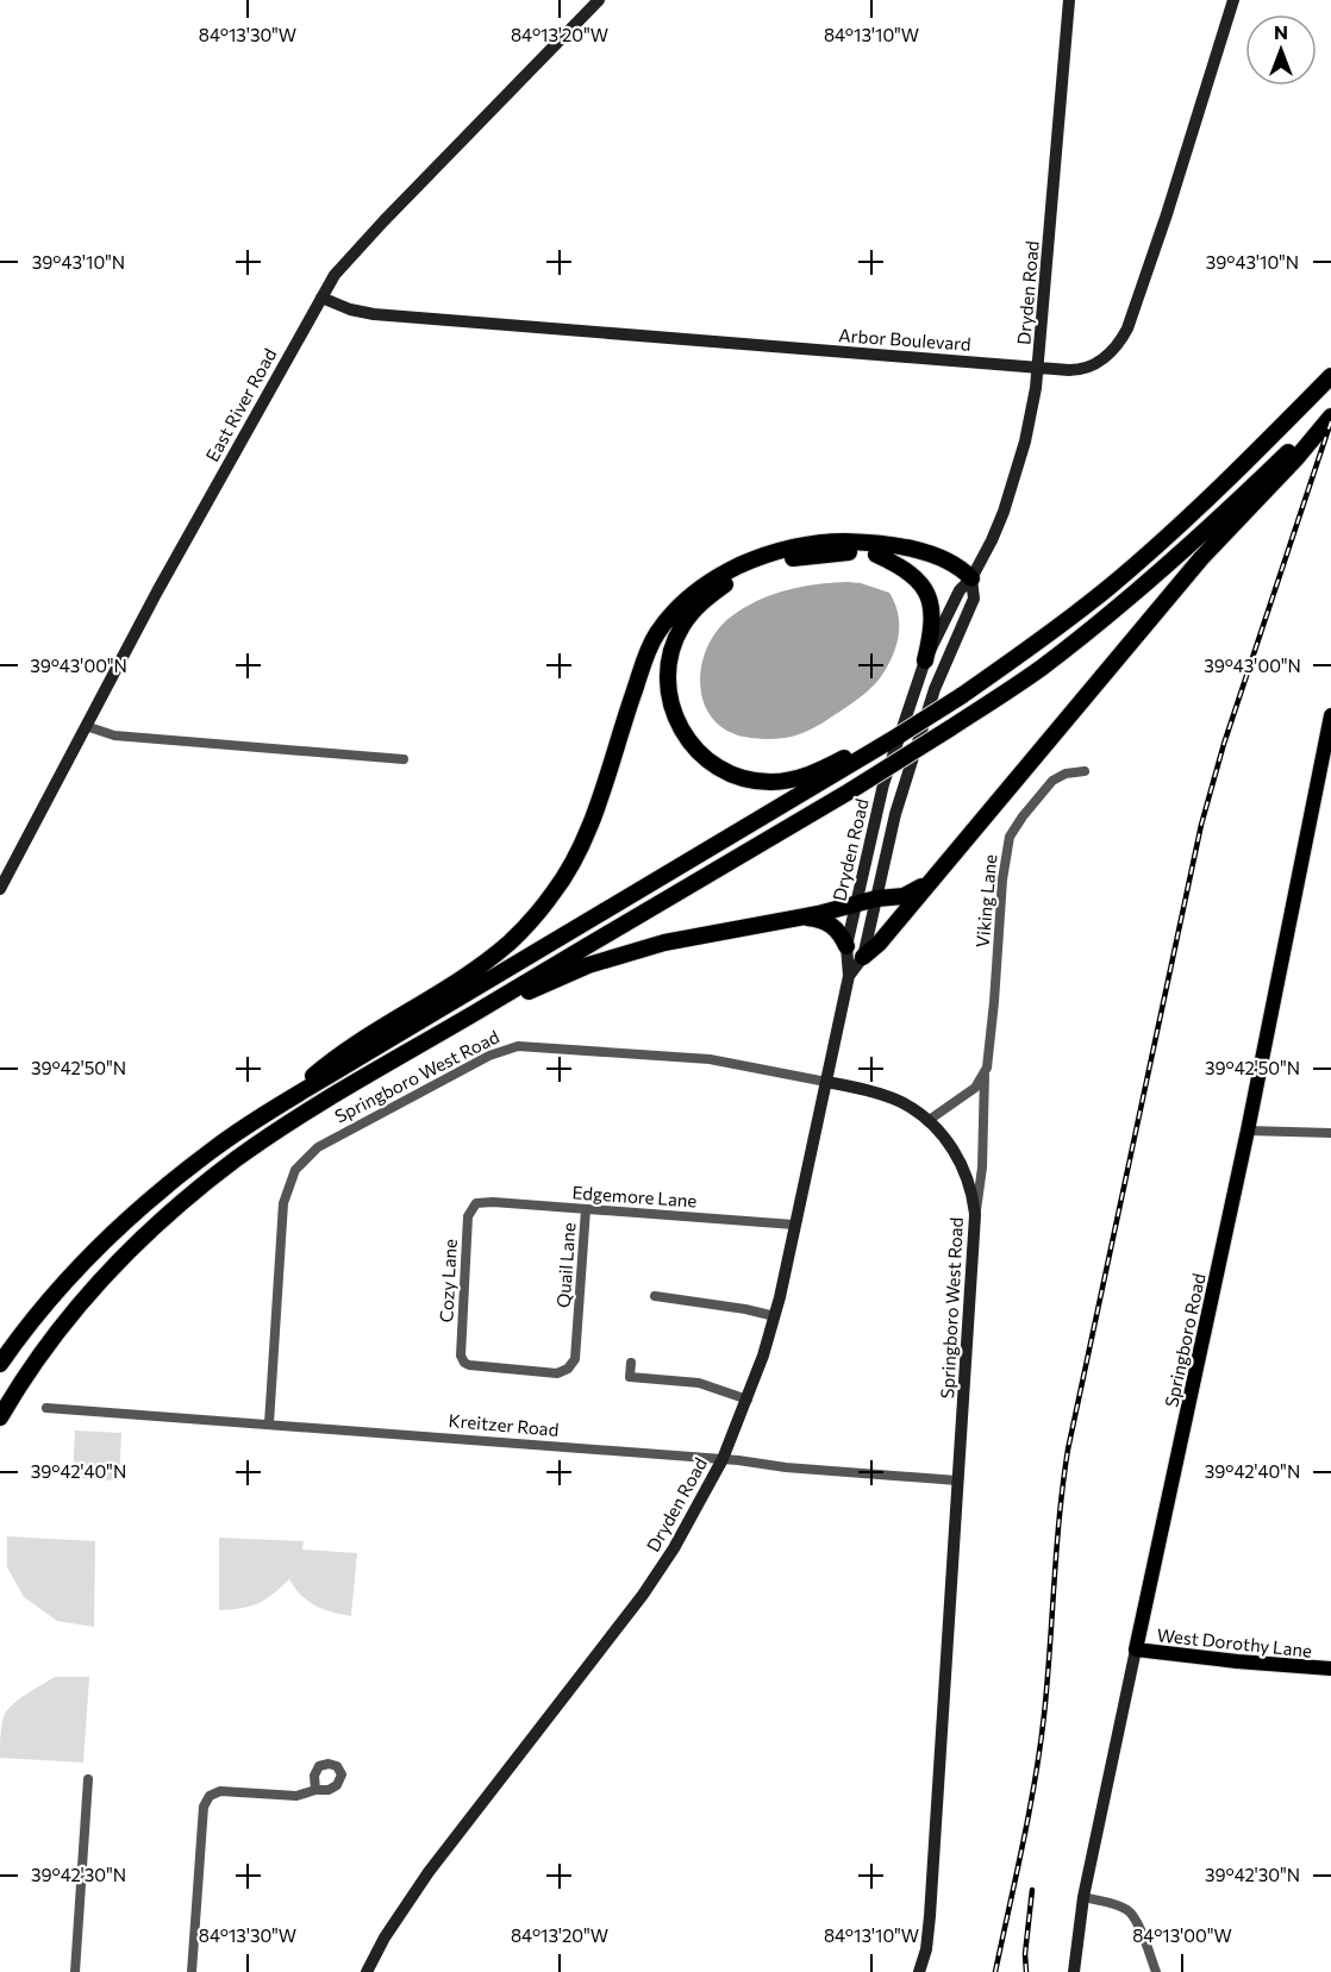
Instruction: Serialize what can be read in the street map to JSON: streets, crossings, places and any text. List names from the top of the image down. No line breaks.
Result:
{"streets":{"main road":["Springboro Road","West Dorothy Lane"],"street":["Dryden Road","Arbor Boulevard","East River Road","Viking Lane","Springboro West Road","Edgemore Lane","Quail Lane","Cozy Lane","Kreitzer Road"]},"crossings":[["Dryden Road","Arbor Boulevard"],["Dryden Road","Springboro West Road"],["Dryden Road","Edgemore Lane"],["Dryden Road","Kreitzer Road"],["Arbor Boulevard","East River Road"],["Viking Lane","Springboro West Road"],["Springboro West Road","Kreitzer Road"],["Edgemore Lane","Quail Lane"],["Edgemore Lane","Cozy Lane"],["Quail Lane","Cozy Lane"],["Springboro Road","West Dorothy Lane"]],"north":"top","coordinates":["84°13'30\"W","84°13'20\"W","84°13'10\"W","39°43'10\"N","39°43'00\"N","39°42'50\"N","39°42'40\"N","39°42'30\"N","84°13'00\"W"]}
